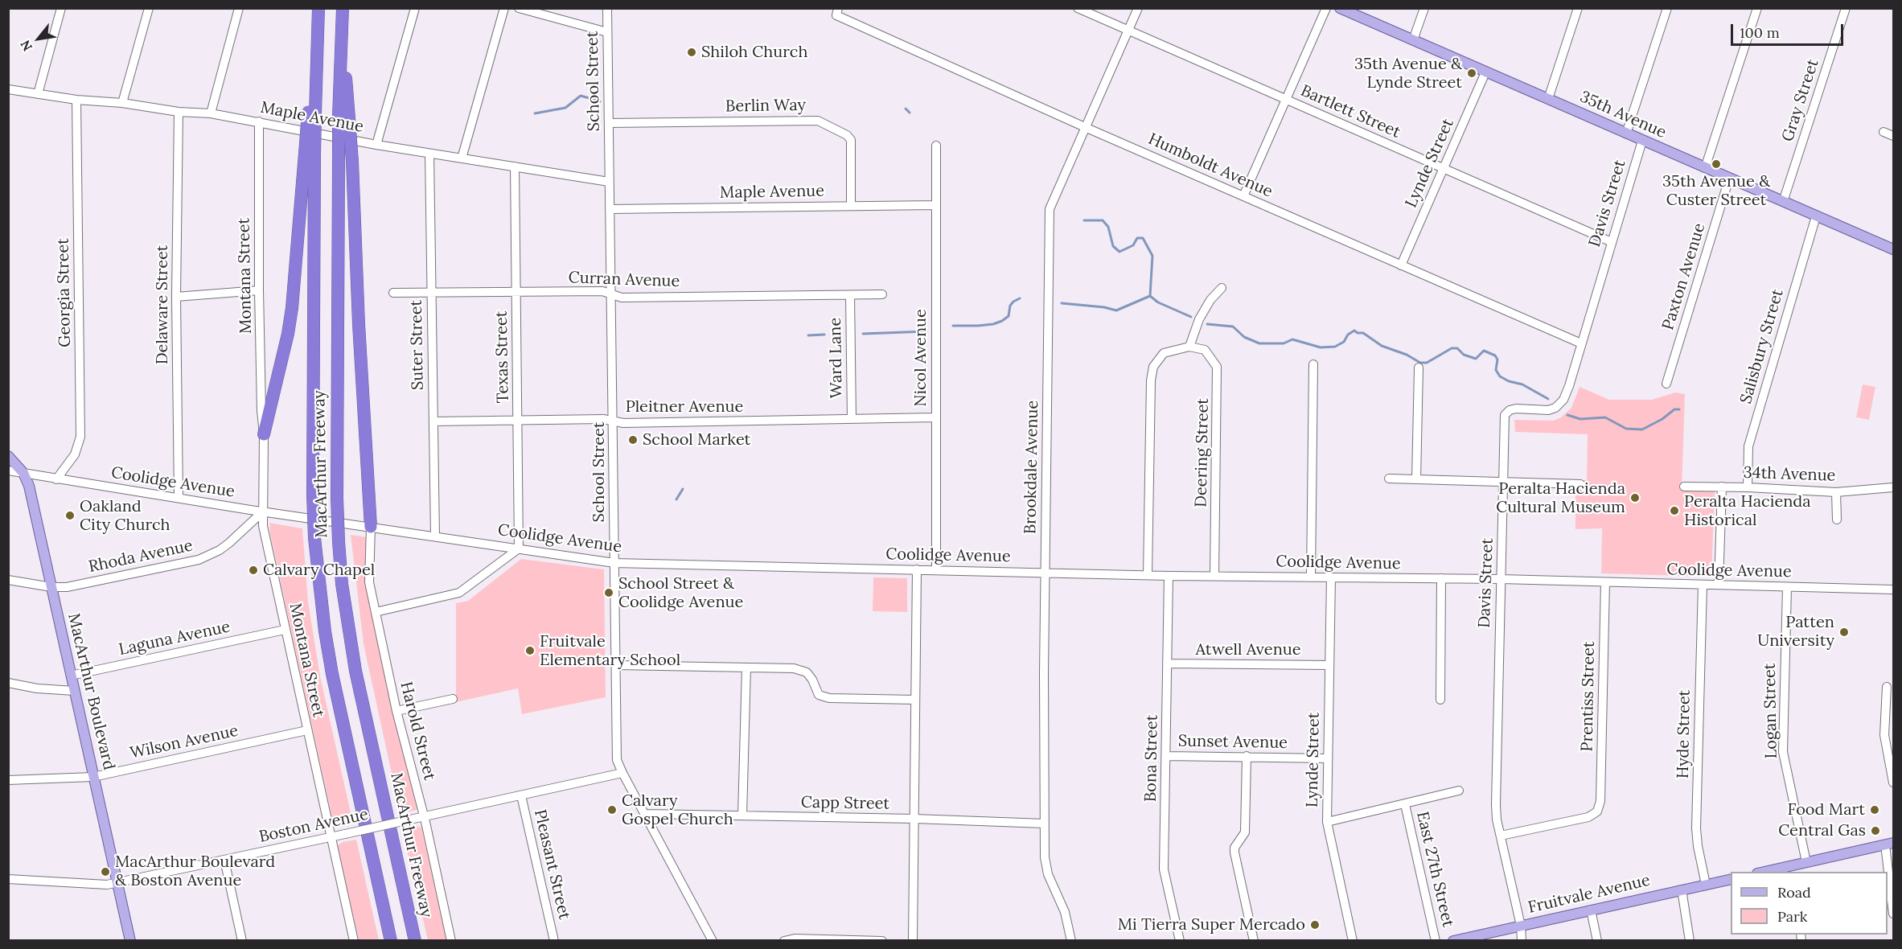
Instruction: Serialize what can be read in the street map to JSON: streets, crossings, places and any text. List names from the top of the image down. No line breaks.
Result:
{"streets":{"highway":["MacArthur Freeway"],"main road":["35th Avenue","MacArthur Boulevard","Fruitvale Avenue"],"street":["School Street","Gray Street","Berlin Way","Bartlett Street","Maple Avenue","Lynde Street","Humboldt Avenue","Davis Street","Montana Street","Paxton Avenue","Curran Avenue","Georgia Street","Delaware Street","Suter Street","Salisbury Street","Texas Street","Ward Lane","Nicol Avenue","Pleitner Avenue","Deering Street","Brookdale Avenue","34th Avenue","Coolidge Avenue","Rhoda Avenue","Laguna Avenue","Atwell Avenue","Prentiss Street","Logan Street","Harold Street","Hyde Street","Wilson Avenue","Sunset Avenue","Bona Street","Capp Street","Boston Avenue","Pleasant Street","East 27th Street"]},"crossings":[["School Street","Berlin Way"],["School Street","Maple Avenue"],["School Street","Curran Avenue"],["School Street","Pleitner Avenue"],["School Street","Coolidge Avenue"],["School Street","Capp Street"],["School Street","Boston Avenue"],["Gray Street","35th Avenue"],["Berlin Way","Maple Avenue"],["Bartlett Street","Lynde Street"],["Bartlett Street","Davis Street"],["Bartlett Street","Brookdale Avenue"],["35th Avenue","Lynde Street"],["35th Avenue","Davis Street"],["35th Avenue","Paxton Avenue"],["35th Avenue","Salisbury Street"],["Maple Avenue","Montana Street"],["Maple Avenue","Georgia Street"],["Maple Avenue","Delaware Street"],["Maple Avenue","Suter Street"],["Maple Avenue","Texas Street"],["Maple Avenue","Nicol Avenue"],["Lynde Street","Humboldt Avenue"],["Lynde Street","Coolidge Avenue"],["Lynde Street","Atwell Avenue"],["Lynde Street","Sunset Avenue"],["Humboldt Avenue","Davis Street"],["Humboldt Avenue","Brookdale Avenue"],["Davis Street","Coolidge Avenue"],["Davis Street","Prentiss Street"],["Davis Street","Fruitvale Avenue"],["Montana Street","Coolidge Avenue"],["Montana Street","Rhoda Avenue"],["Montana Street","Laguna Avenue"],["Montana Street","Wilson Avenue"],["Montana Street","Boston Avenue"],["Curran Avenue","Suter Street"],["Curran Avenue","Texas Street"],["Curran Avenue","Ward Lane"],["Georgia Street","Coolidge Avenue"],["Delaware Street","Coolidge Avenue"],["Suter Street","Pleitner Avenue"],["Suter Street","Coolidge Avenue"],["Salisbury Street","34th Avenue"],["Texas Street","Pleitner Avenue"],["Texas Street","Coolidge Avenue"],["Ward Lane","Pleitner Avenue"],["Nicol Avenue","Pleitner Avenue"],["Nicol Avenue","Coolidge Avenue"],["Deering Street","Coolidge Avenue"],["Brookdale Avenue","Coolidge Avenue"],["Brookdale Avenue","Capp Street"],["Coolidge Avenue","Rhoda Avenue"],["Coolidge Avenue","MacArthur Boulevard"],["Coolidge Avenue","Prentiss Street"],["Coolidge Avenue","Logan Street"],["Coolidge Avenue","Harold Street"],["Coolidge Avenue","Hyde Street"],["Coolidge Avenue","Bona Street"],["Rhoda Avenue","MacArthur Boulevard"],["Laguna Avenue","MacArthur Boulevard"],["Atwell Avenue","Bona Street"],["MacArthur Boulevard","Wilson Avenue"],["MacArthur Boulevard","Boston Avenue"],["Harold Street","Boston Avenue"],["Hyde Street","Fruitvale Avenue"],["Sunset Avenue","Bona Street"],["Boston Avenue","Pleasant Street"]],"places":["Shiloh Church","35th Avenue & Lynde Street","35th Avenue & Custer Street","School Market","Peralta Hacienda Cultural Museum","Peralta Hacienda Historical","Oakland City Church","Calvary Chapel","School Street & Coolidge Avenue","Patten University","Fruitvale Elementary School","Calvary Gospel Church","Food Mart","Central Gas","MacArthur Boulevard & Boston Avenue","Mi Tierra Super Mercado"],"legend":["Road","Park"],"scale_bar":"100 m","north":"bottom left"}
